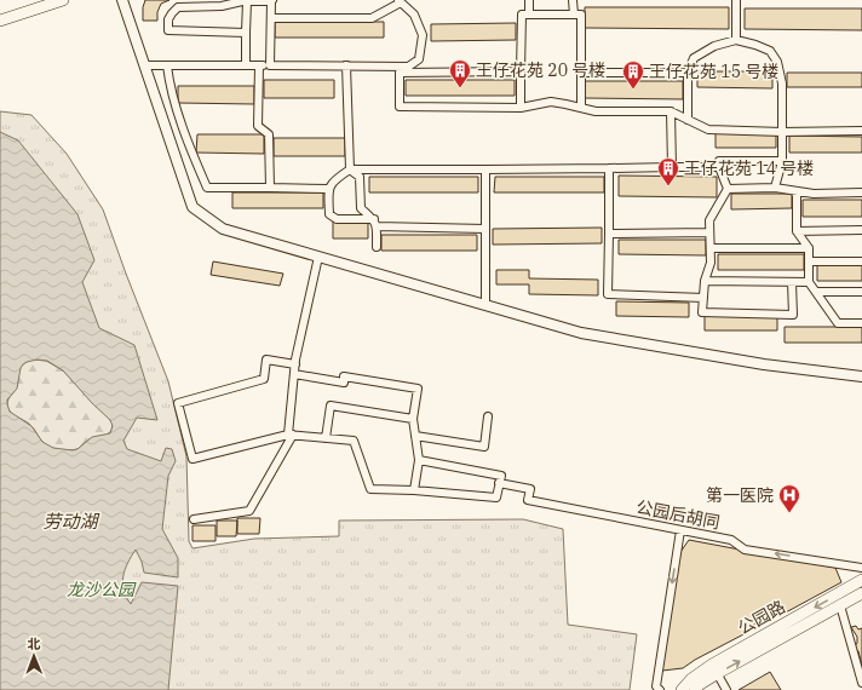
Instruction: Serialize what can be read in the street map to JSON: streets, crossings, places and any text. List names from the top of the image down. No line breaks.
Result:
{"streets":{"main road":["公园路"],"street":["公园后胡同"]},"one_way":["公园后胡同"],"water":["劳动湖"],"parks":["龙沙公园"],"places":{"building":["王仔花苑 20 号楼","王仔花苑 15 号楼","王仔花苑 14 号楼"],"hospital":["第一医院"]},"north":"top"}
